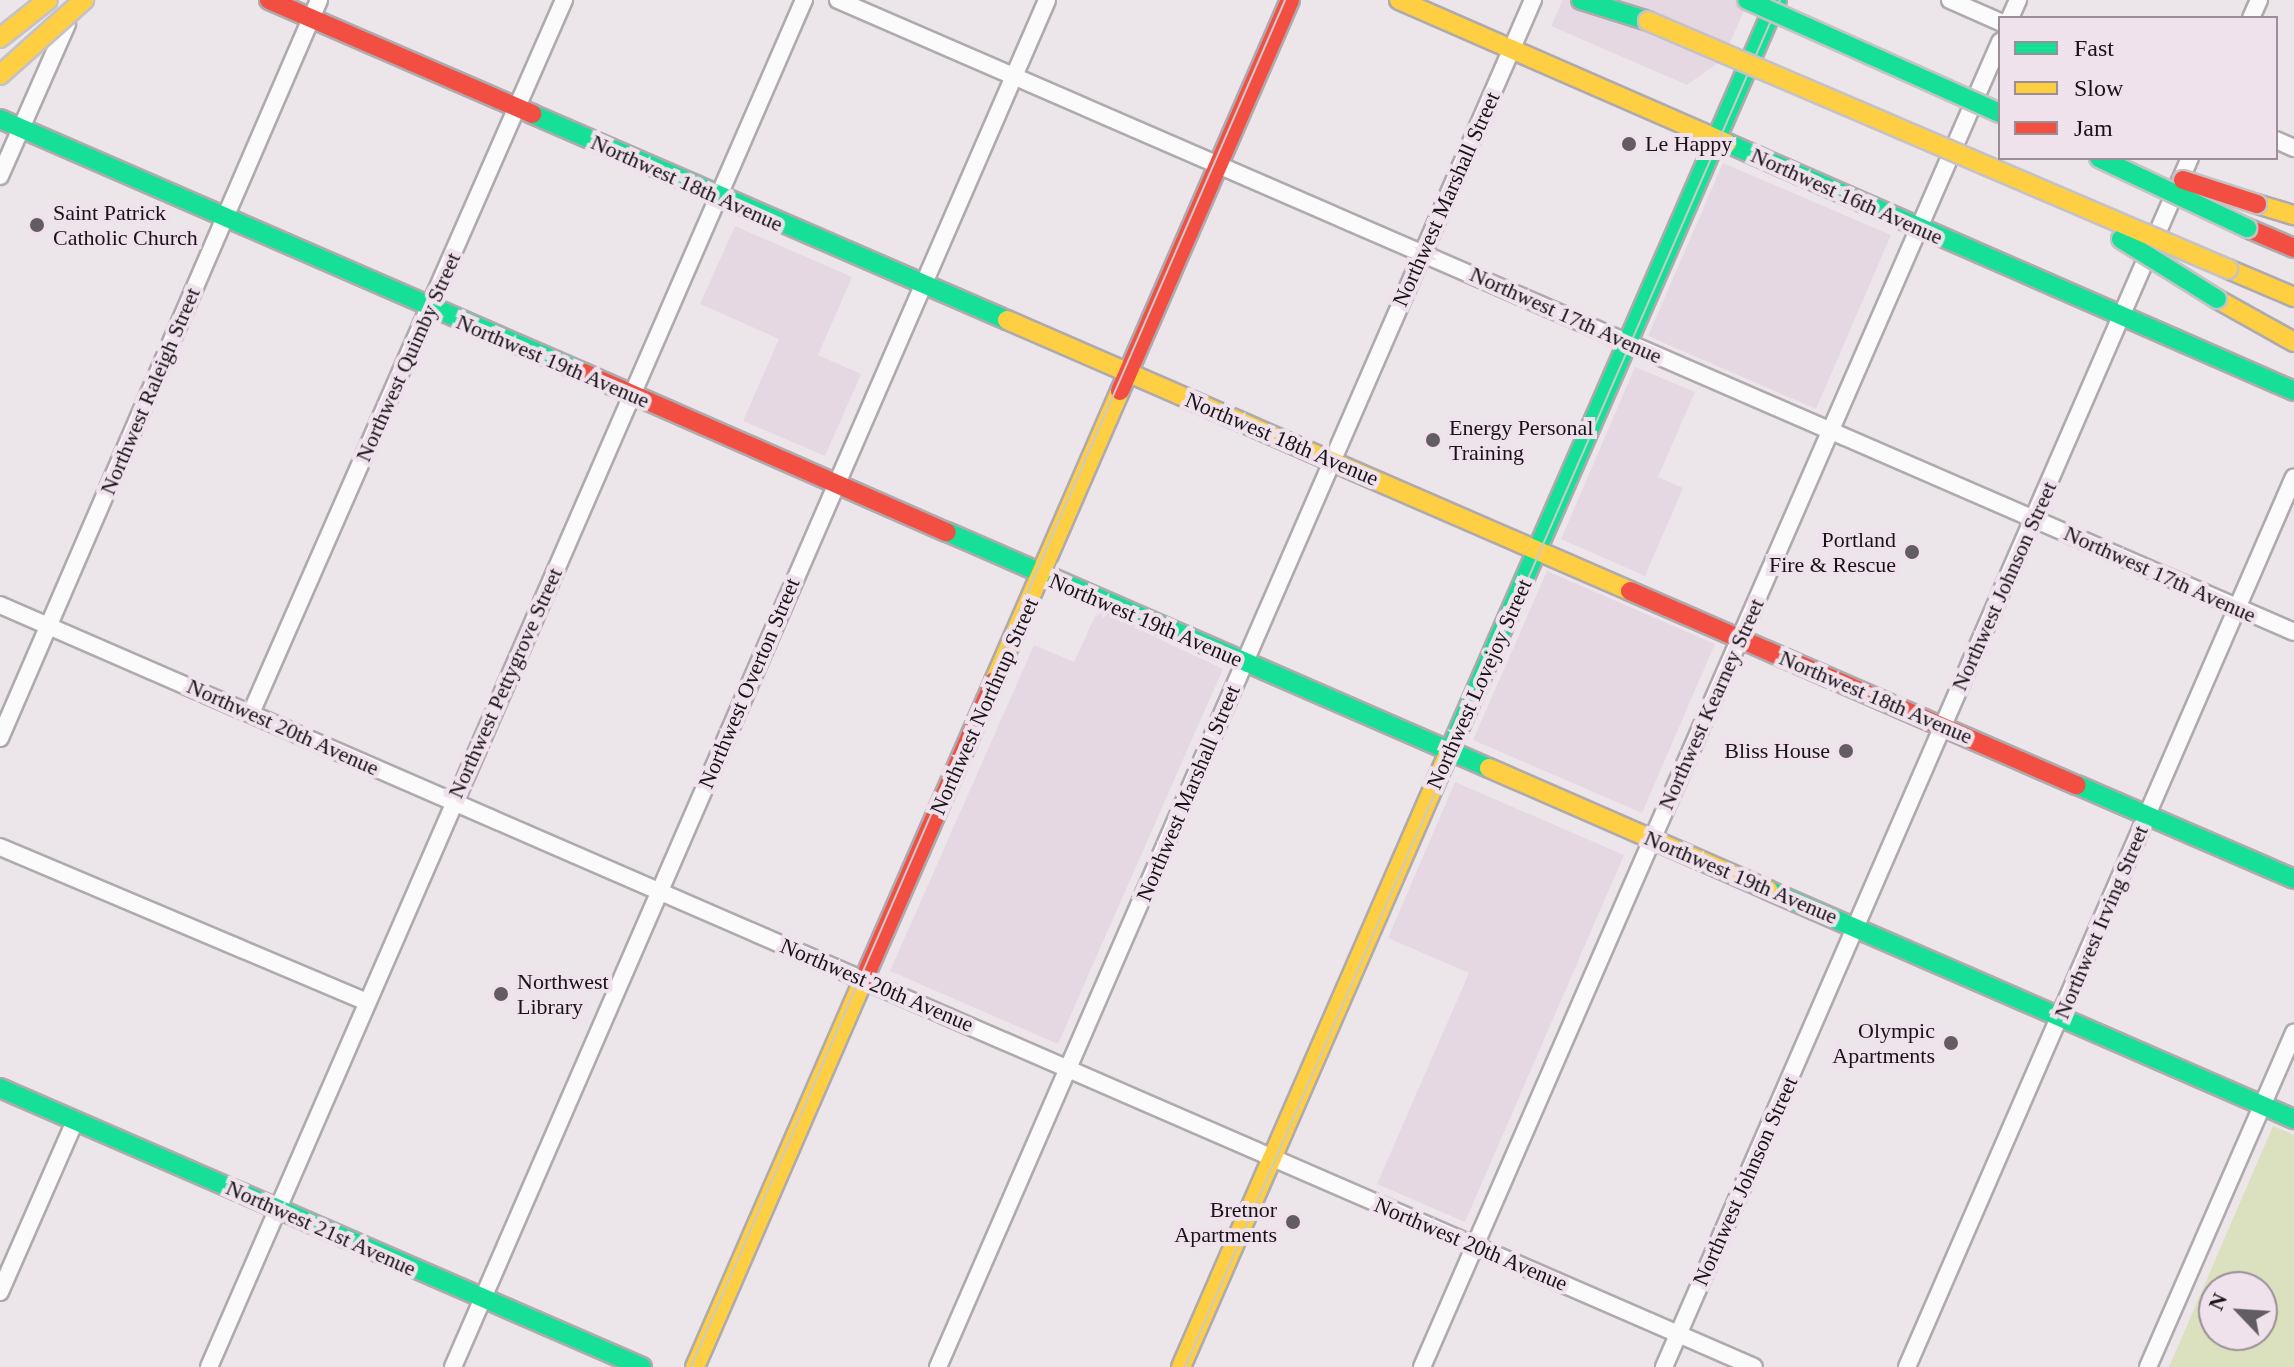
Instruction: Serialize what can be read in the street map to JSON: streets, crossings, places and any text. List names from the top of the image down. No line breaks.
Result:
{"streets":{"main road":["Northwest 18th Avenue","Northwest 16th Avenue","Northwest 19th Avenue","Northwest Lovejoy Street","Northwest Northrup Street","Northwest 21st Avenue"],"street":["Northwest Marshall Street","Northwest 17th Avenue","Northwest Quimby Street","Northwest Raleigh Street","Northwest Johnson Street","Northwest Pettygrove Street","Northwest Overton Street","Northwest Kearney Street","Northwest 20th Avenue","Northwest Irving Street"]},"crossings":[["Northwest 18th Avenue","Northwest Marshall Street"],["Northwest 18th Avenue","Northwest Quimby Street"],["Northwest 18th Avenue","Northwest Raleigh Street"],["Northwest 18th Avenue","Northwest Johnson Street"],["Northwest 18th Avenue","Northwest Pettygrove Street"],["Northwest 18th Avenue","Northwest Overton Street"],["Northwest 18th Avenue","Northwest Lovejoy Street"],["Northwest 18th Avenue","Northwest Kearney Street"],["Northwest 18th Avenue","Northwest Northrup Street"],["Northwest 18th Avenue","Northwest Irving Street"],["Northwest 16th Avenue","Northwest Marshall Street"],["Northwest 16th Avenue","Northwest Johnson Street"],["Northwest 16th Avenue","Northwest Lovejoy Street"],["Northwest 16th Avenue","Northwest Kearney Street"],["Northwest Marshall Street","Northwest 17th Avenue"],["Northwest Marshall Street","Northwest 19th Avenue"],["Northwest Marshall Street","Northwest 20th Avenue"],["Northwest 17th Avenue","Northwest Johnson Street"],["Northwest 17th Avenue","Northwest Overton Street"],["Northwest 17th Avenue","Northwest Lovejoy Street"],["Northwest 17th Avenue","Northwest Kearney Street"],["Northwest 17th Avenue","Northwest Northrup Street"],["Northwest 17th Avenue","Northwest Irving Street"],["Northwest Quimby Street","Northwest 19th Avenue"],["Northwest Quimby Street","Northwest 20th Avenue"],["Northwest 19th Avenue","Northwest Raleigh Street"],["Northwest 19th Avenue","Northwest Johnson Street"],["Northwest 19th Avenue","Northwest Pettygrove Street"],["Northwest 19th Avenue","Northwest Overton Street"],["Northwest 19th Avenue","Northwest Lovejoy Street"],["Northwest 19th Avenue","Northwest Kearney Street"],["Northwest 19th Avenue","Northwest Northrup Street"],["Northwest 19th Avenue","Northwest Irving Street"],["Northwest Raleigh Street","Northwest 20th Avenue"],["Northwest Johnson Street","Northwest 20th Avenue"],["Northwest Pettygrove Street","Northwest 20th Avenue"],["Northwest Pettygrove Street","Northwest 21st Avenue"],["Northwest Overton Street","Northwest 20th Avenue"],["Northwest Overton Street","Northwest 21st Avenue"],["Northwest Lovejoy Street","Northwest 20th Avenue"],["Northwest Kearney Street","Northwest 20th Avenue"],["Northwest Northrup Street","Northwest 20th Avenue"]],"places":["Le Happy","Saint Patrick Catholic Church","Energy Personal Training","Portland Fire & Rescue","Bliss House","Northwest Library","Olympic Apartments","Bretnor Apartments"],"legend":["Fast","Slow","Jam"],"north":"top left"}
